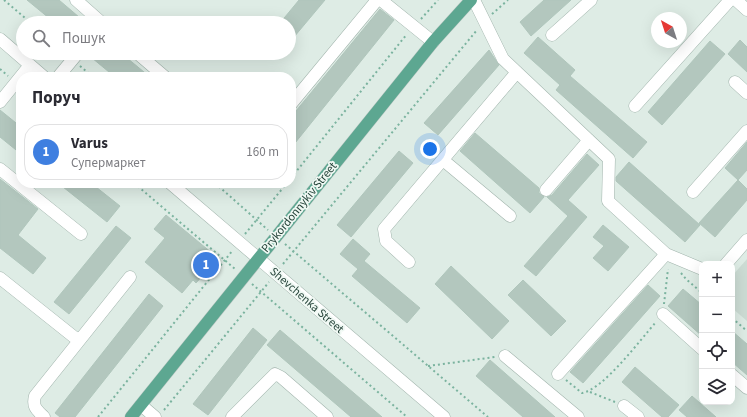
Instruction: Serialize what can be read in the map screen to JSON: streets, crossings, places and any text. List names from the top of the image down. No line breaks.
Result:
{"streets":{"main road":["Prykordonnykiv Street"],"street":["Shevchenka Street"]},"crossings":[["Prykordonnykiv Street","Shevchenka Street"]],"north":"top left","page":{"search":"Пошук","heading":"Поруч","list":[{"mark":"1","name":"Varus","note":"Супермаркет","value":"160 m"}],"pins":"1","map_buttons":["+","−"]}}
